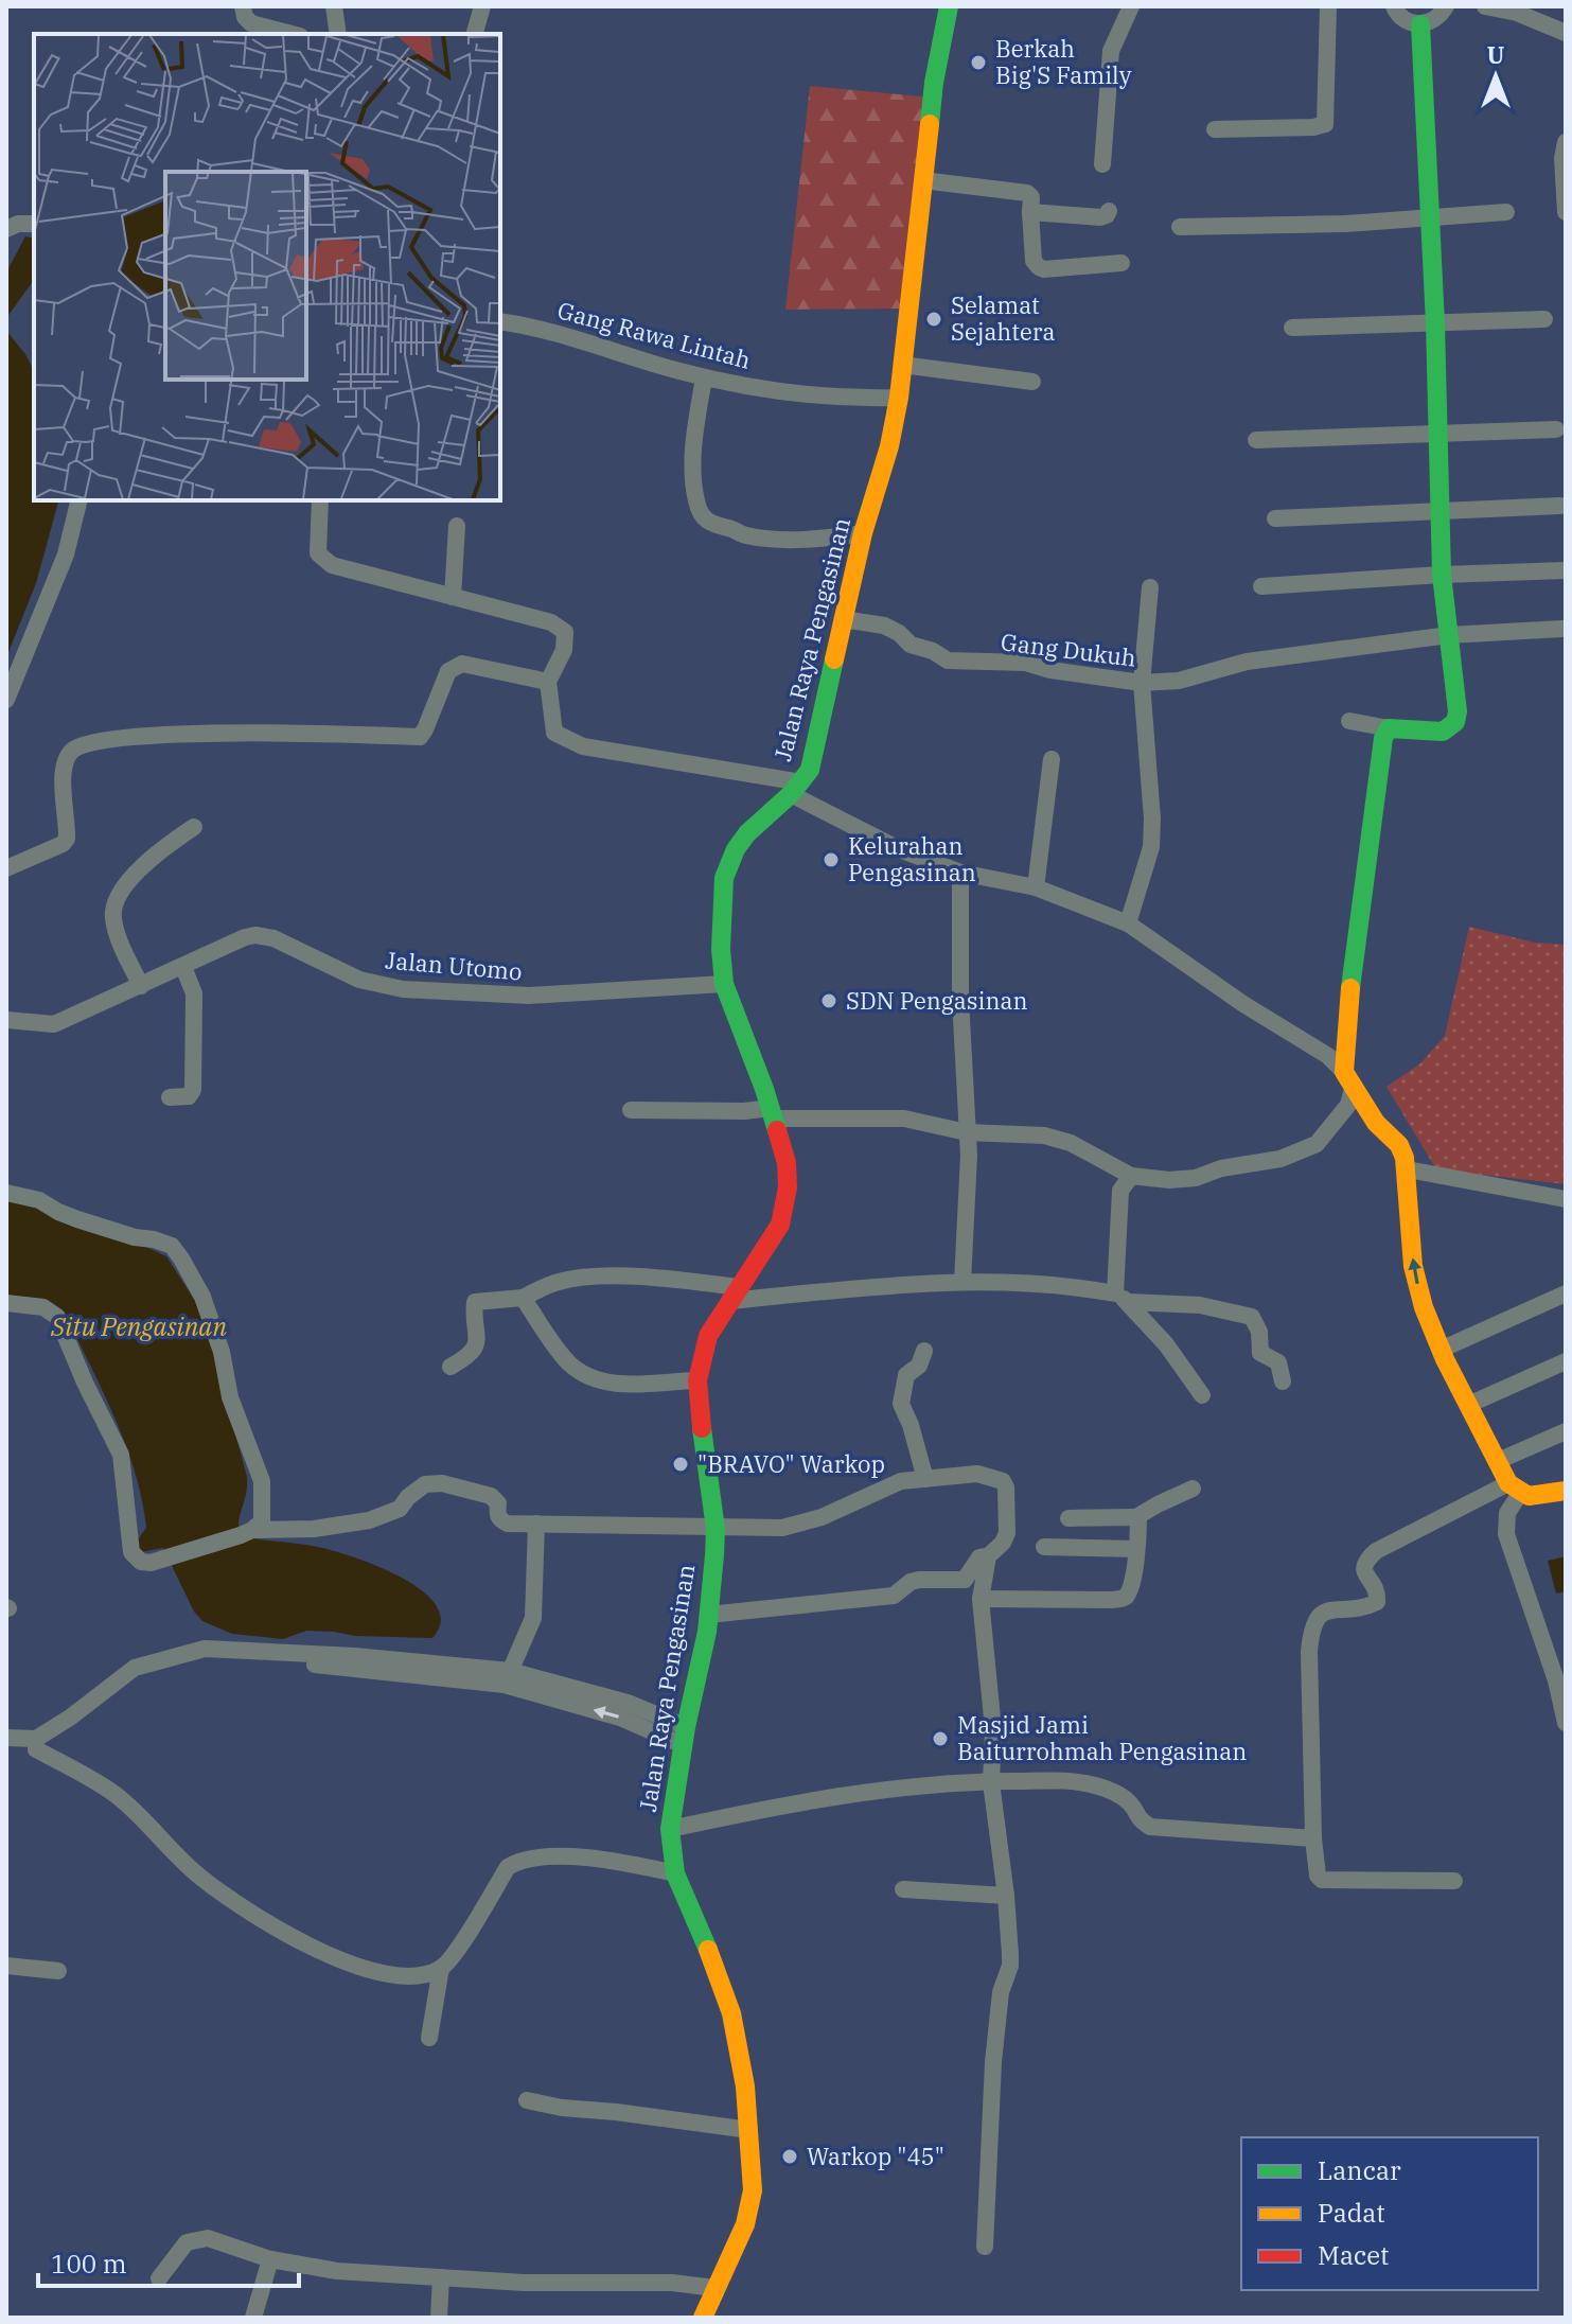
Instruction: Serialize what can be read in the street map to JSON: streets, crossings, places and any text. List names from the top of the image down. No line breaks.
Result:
{"streets":{"main road":["Jalan Raya Pengasinan"],"street":["Gang Rawa Lintah","Gang Dukuh","Jalan Utomo"]},"crossings":[["Gang Rawa Lintah","Jalan Raya Pengasinan"],["Jalan Raya Pengasinan","Gang Dukuh"],["Jalan Raya Pengasinan","Jalan Utomo"]],"water":["Situ Pengasinan"],"places":["Berkah Big'S Family","Selamat Sejahtera","Kelurahan Pengasinan","SDN Pengasinan","\"BRAVO\" Warkop","Masjid Jami Baiturrohmah Pengasinan","Warkop \"45\""],"legend":["Lancar","Padat","Macet"],"scale_bar":"100 m","north":"top"}
